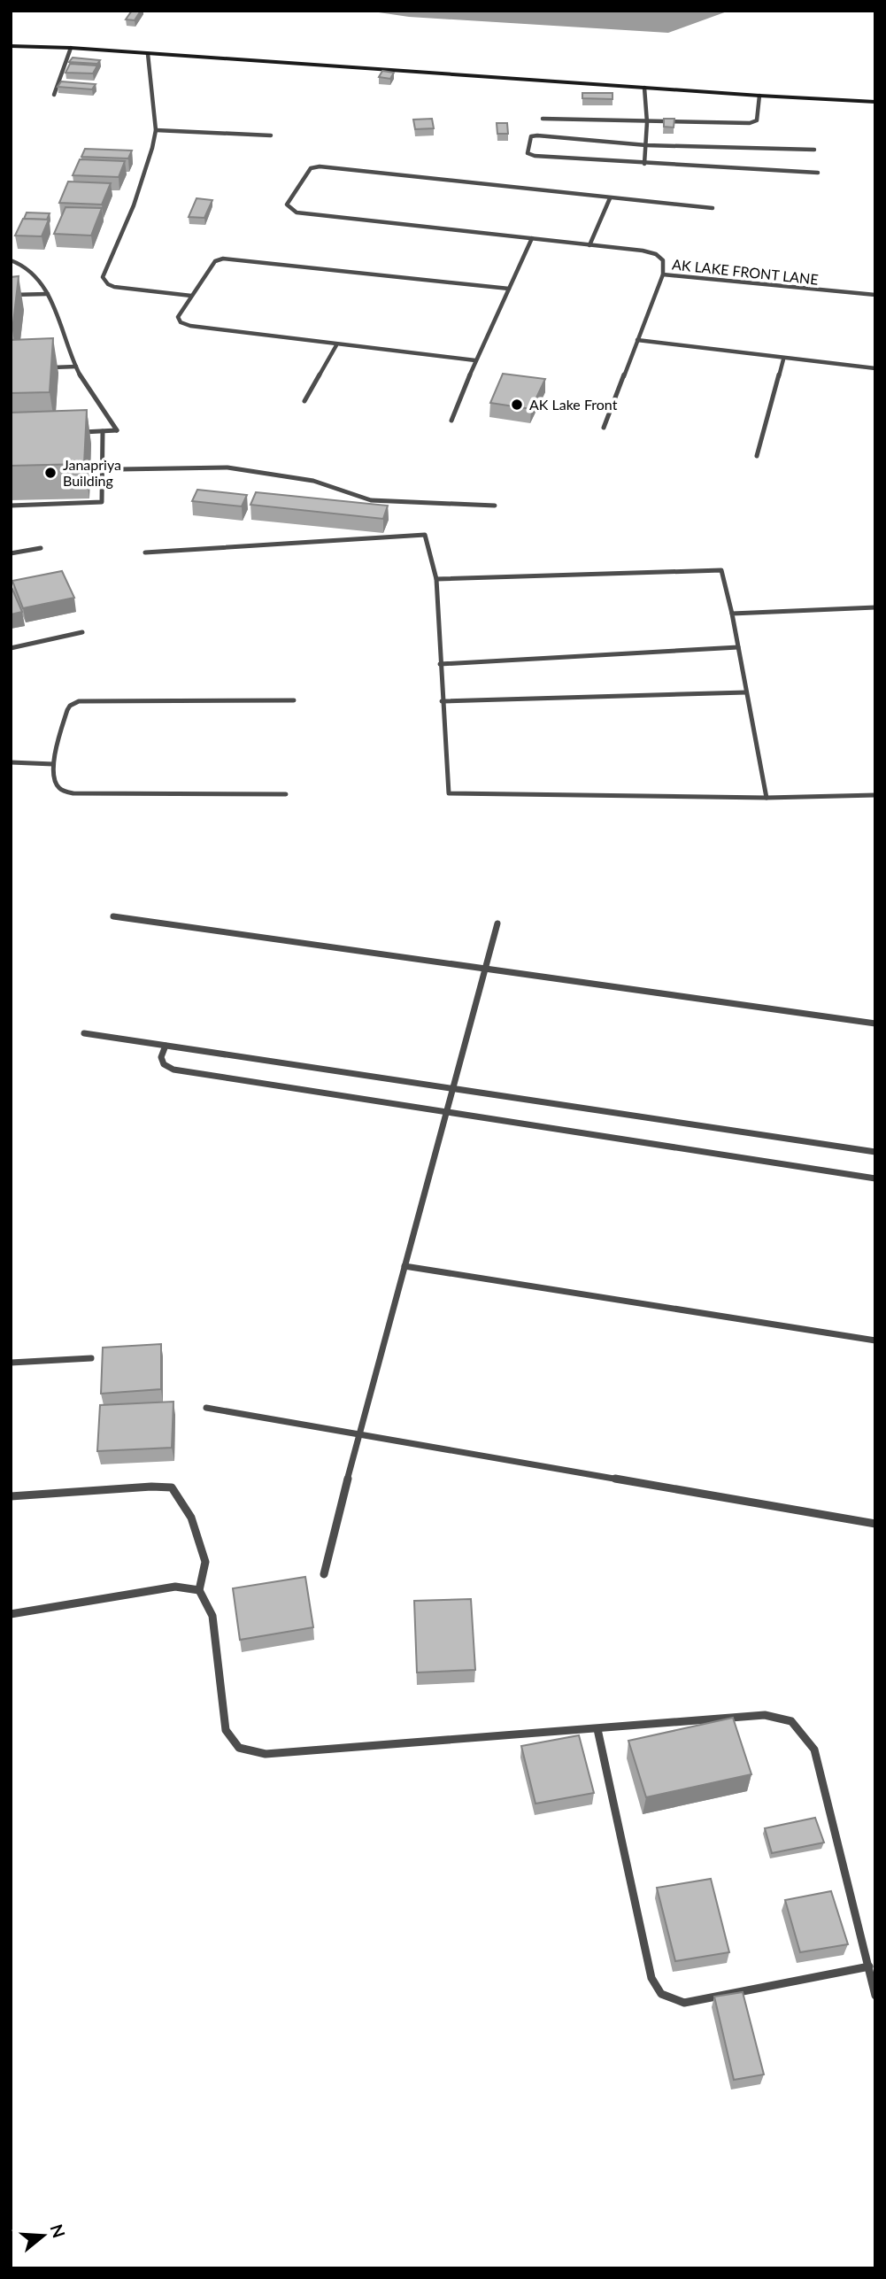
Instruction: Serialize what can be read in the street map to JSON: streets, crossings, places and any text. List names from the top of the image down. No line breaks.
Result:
{"streets":{"street":["AK LAKE FRONT LANE"]},"places":["AK Lake Front","Janapriya Building"],"north":"right"}
